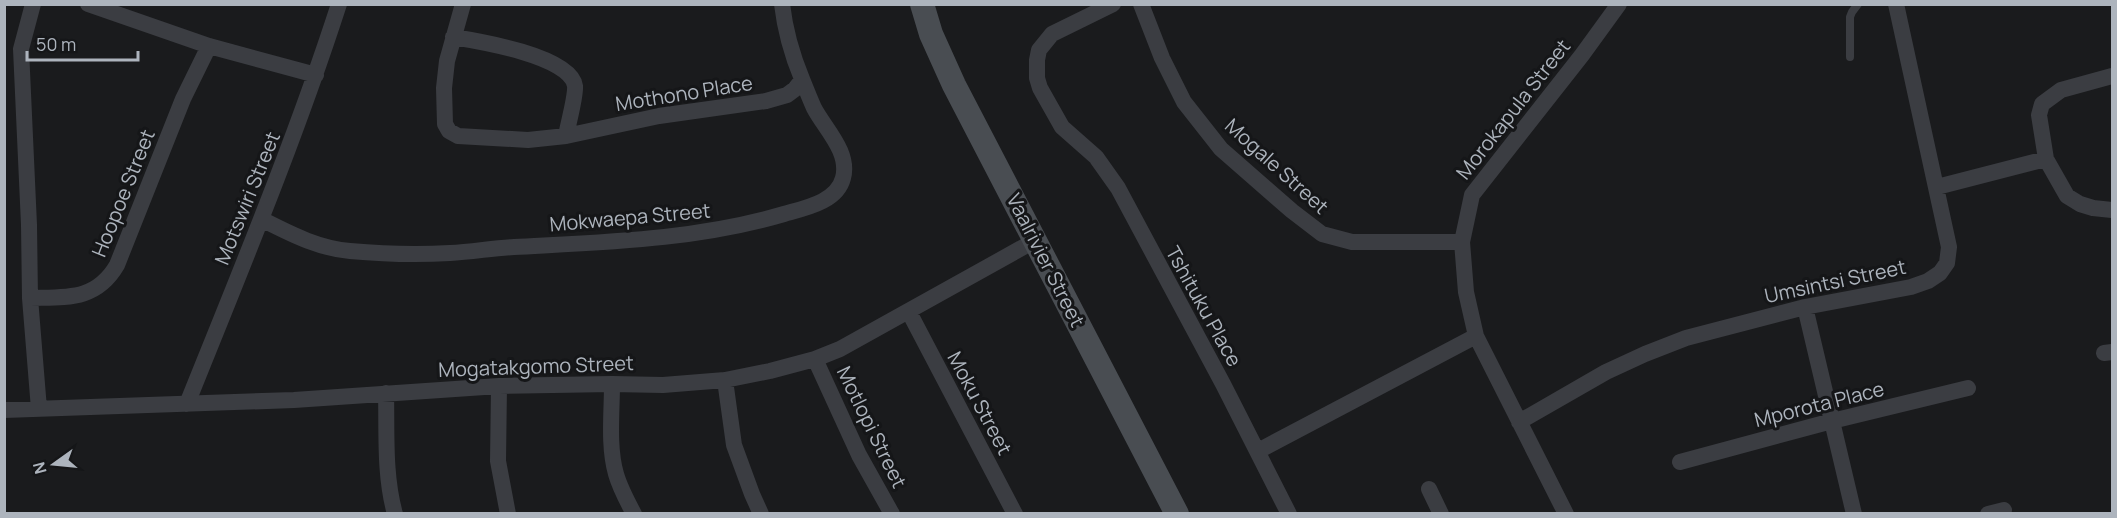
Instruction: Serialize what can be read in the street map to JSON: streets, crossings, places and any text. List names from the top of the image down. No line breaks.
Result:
{"streets":{"street":["Mothono Place","Morokapula Street","Mogale Street","Hoopoe Street","Motswiri Street","Mokwaepa Street","Vaalrivier Street","Umsintsi Street","Tshituku Place","Mogatakgomo Street","Moku Street","Mporota Place","Motlopi Street"]},"crossings":[["Mothono Place","Mokwaepa Street"],["Morokapula Street","Mogale Street"],["Morokapula Street","Umsintsi Street"],["Motswiri Street","Mokwaepa Street"],["Motswiri Street","Mogatakgomo Street"],["Vaalrivier Street","Mogatakgomo Street"],["Mogatakgomo Street","Moku Street"],["Mogatakgomo Street","Motlopi Street"]],"scale_bar":"50 m","north":"left"}
